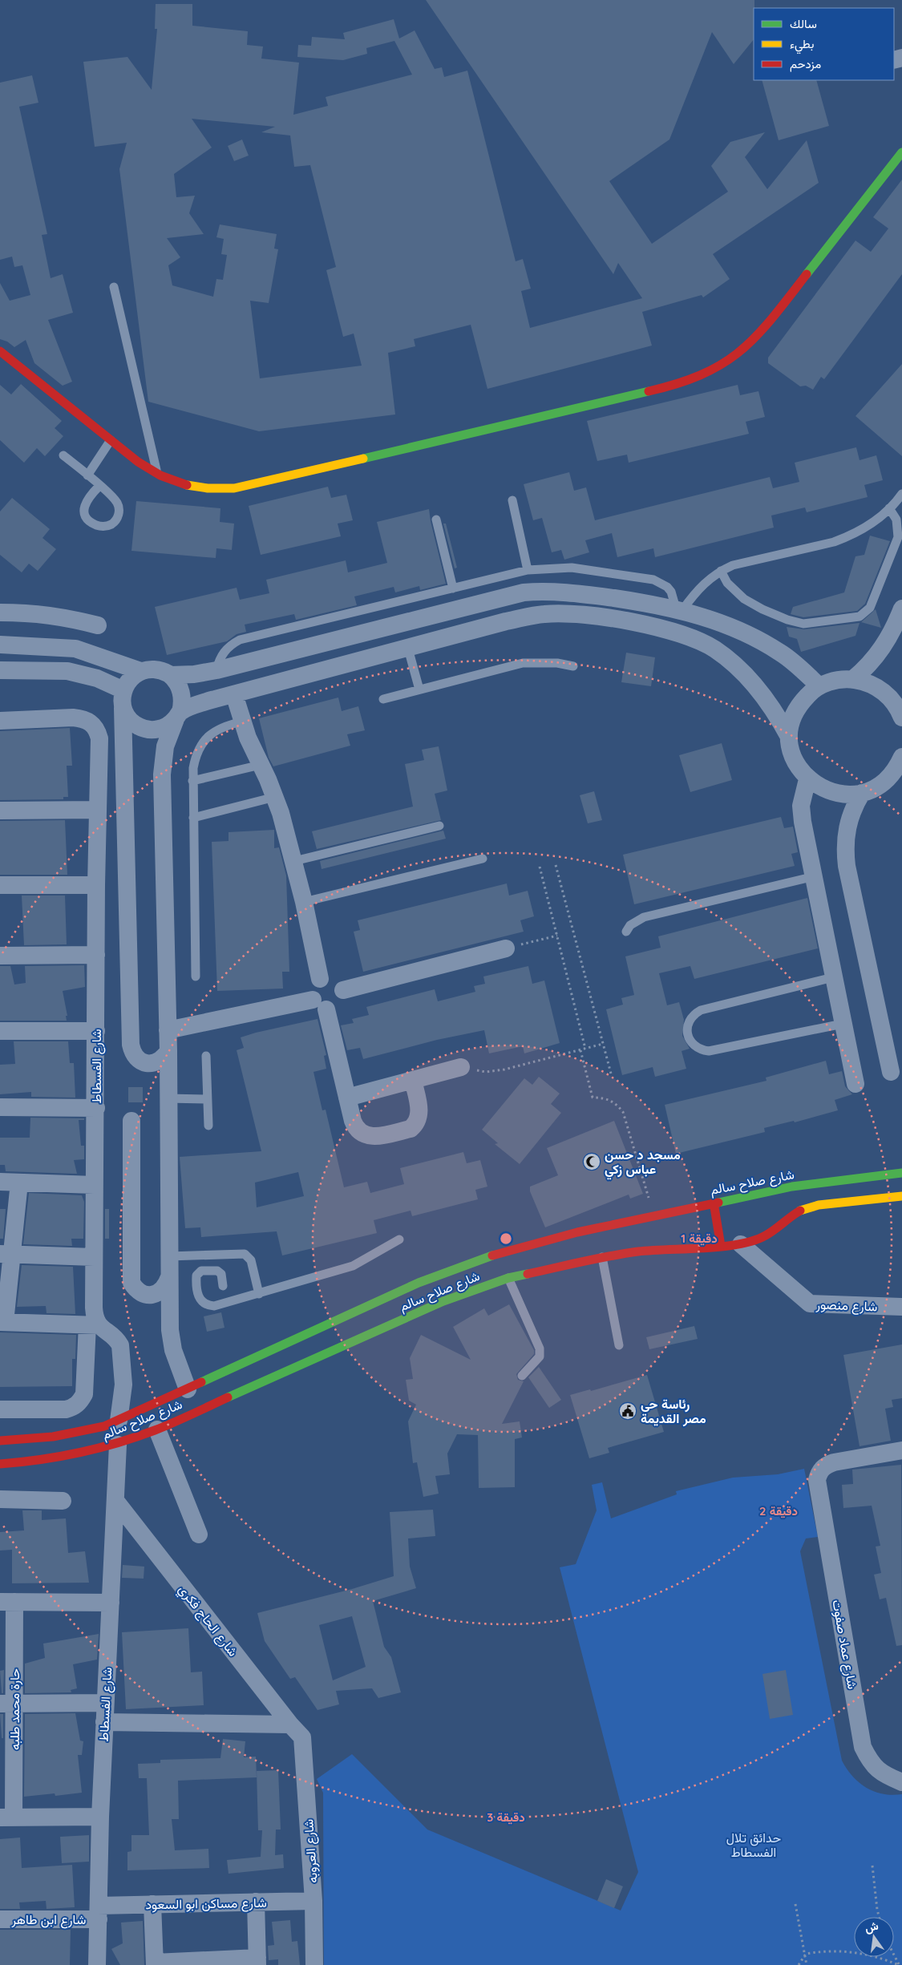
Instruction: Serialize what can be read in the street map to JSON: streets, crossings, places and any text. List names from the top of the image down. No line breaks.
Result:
{"streets":{"main road":["شارع صلاح سالم"],"street":["شارع الفسطاط","شارع منصور","شارع الحاج فكري","شارع عماد صفوت","حارة محمد طلبه","شارع العروبه","شارع مساكن ابو السعود","شارع ابن طاهر"]},"crossings":[["شارع الفسطاط","شارع صلاح سالم"],["شارع الفسطاط","شارع الحاج فكري"],["شارع الفسطاط","شارع مساكن ابو السعود"],["شارع الفسطاط","شارع ابن طاهر"],["شارع صلاح سالم","شارع منصور"],["شارع الحاج فكري","شارع العروبه"],["شارع العروبه","شارع مساكن ابو السعود"],["شارع مساكن ابو السعود","شارع ابن طاهر"]],"parks":["حدائق تلال الفسطاط"],"places":{"mosque":["مسجد د حسن عباس زكي"],"public building":["رئاسة حى مصر القديمة"]},"legend":["سالك","بطيء","مزدحم"],"north":"top","rings":["1 دقيقة","2 دقيقة","3 دقيقة"]}
